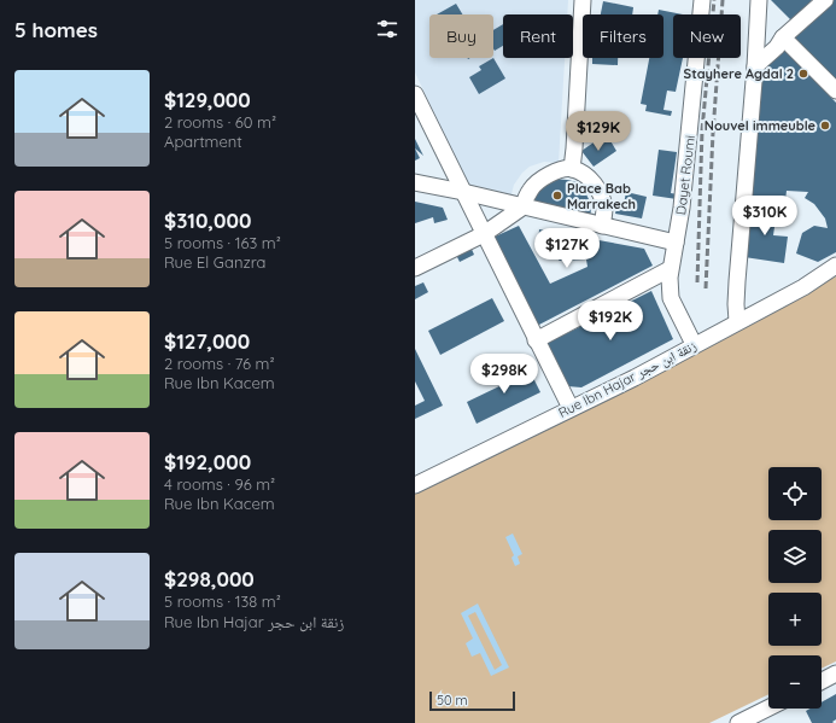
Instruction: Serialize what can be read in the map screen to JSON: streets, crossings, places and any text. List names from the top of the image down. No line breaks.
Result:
{"streets":{"street":["Dayet Roumi","Rue Ibn Hajar زنقة ابن حجر"]},"crossings":[["Dayet Roumi","Rue Ibn Hajar زنقة ابن حجر"]],"places":["Stayhere Agdal 2","Nouvel immeuble","Place Bab Marrakech"],"scale_bar":"50 m","page":{"heading":"5 homes","chip":["Buy","Rent","Filters","New"],"list":[{"name":"$129,000","note":"2 rooms · 60 m² · Apartment"},{"name":"$310,000","note":"5 rooms · 163 m² · Rue El Ganzra"},{"name":"$127,000","note":"2 rooms · 76 m² · Rue Ibn Kacem"},{"name":"$192,000","note":"4 rooms · 96 m² · Rue Ibn Kacem"},{"name":"$298,000","note":"5 rooms · 138 m² · Rue Ibn Hajar زنقة ابن حجر"}],"price":["$129K","$310K","$127K","$192K","$298K"],"map_buttons":["+","−"],"scale":"50 m"}}
